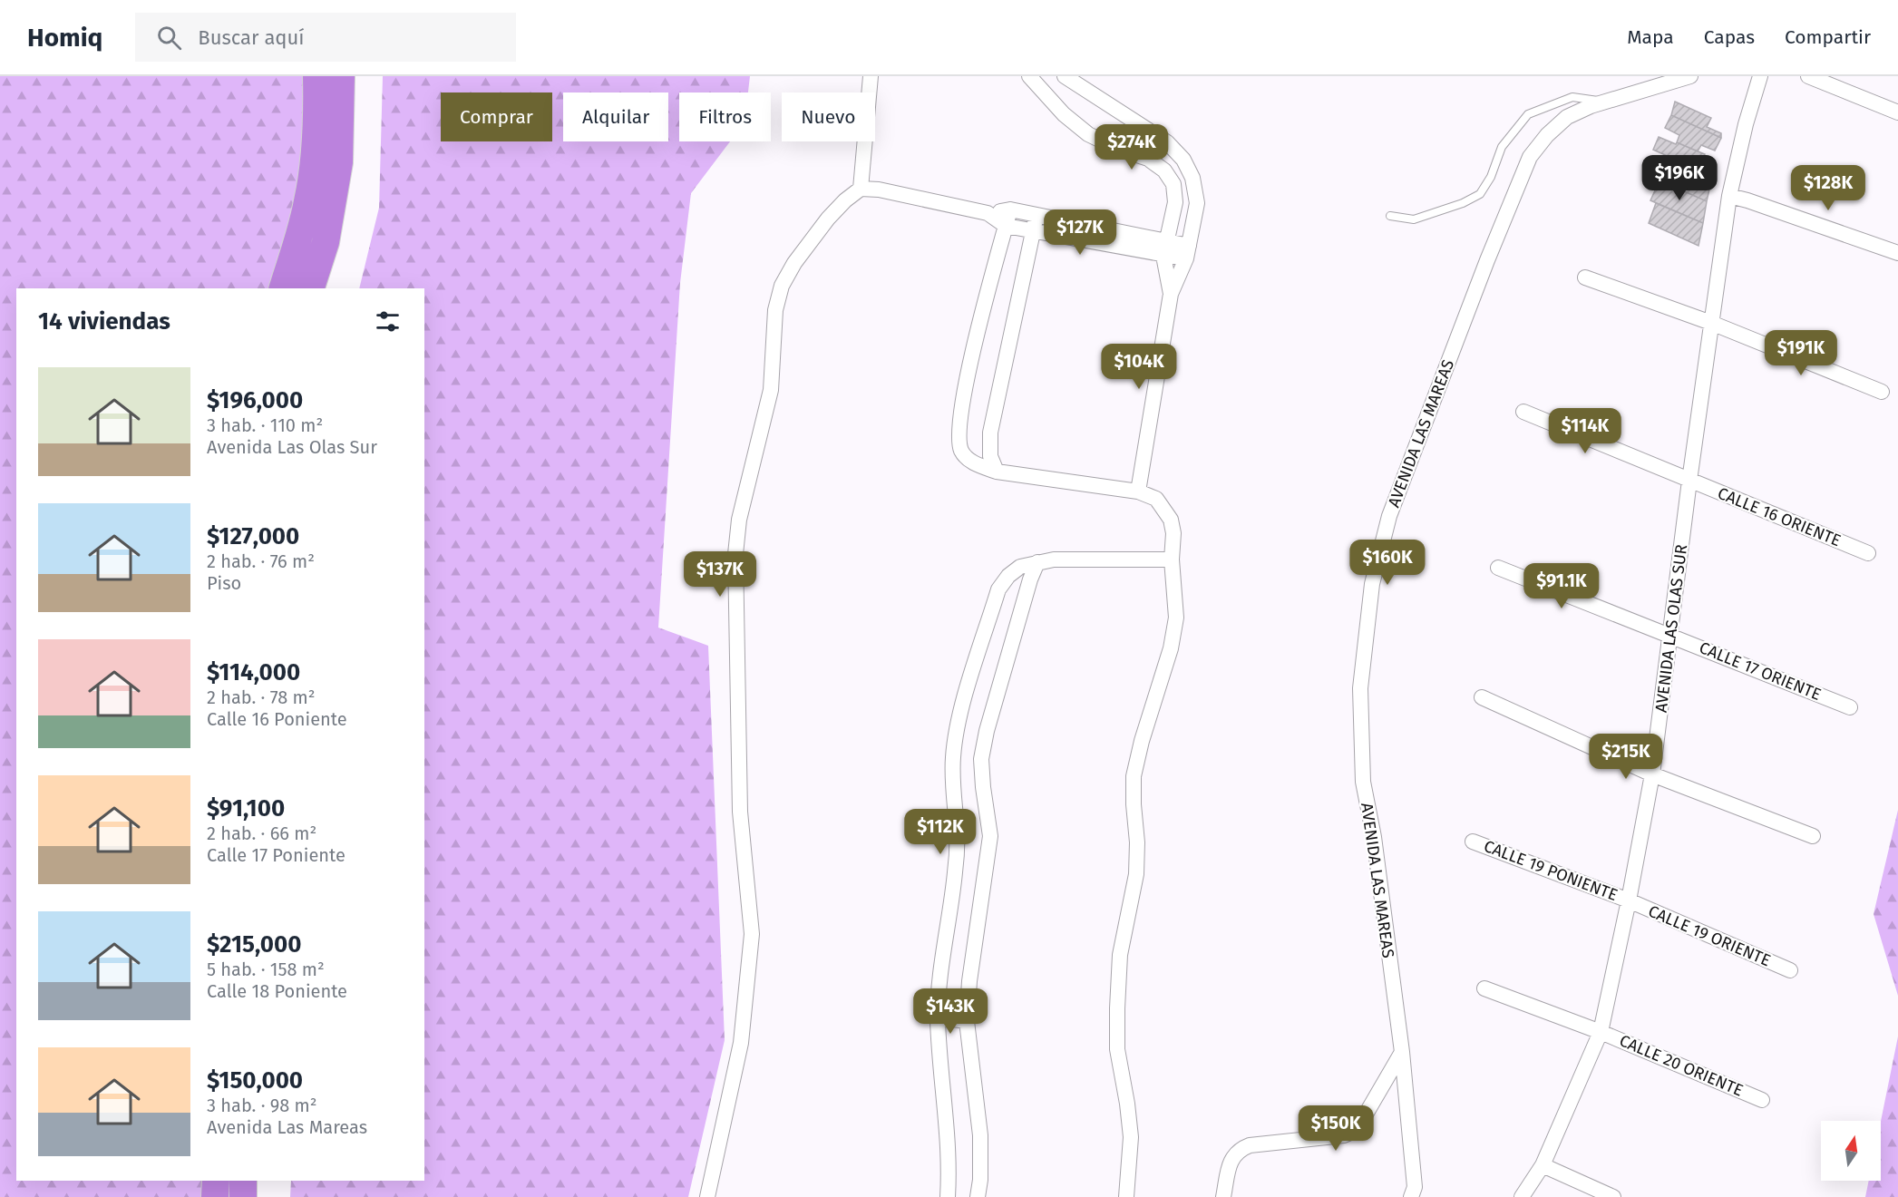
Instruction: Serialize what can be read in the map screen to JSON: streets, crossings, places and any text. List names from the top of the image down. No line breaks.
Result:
{"streets":{"street":["AVENIDA LAS MAREAS","CALLE 16 ORIENTE","AVENIDA LAS OLAS SUR","CALLE 17 ORIENTE","CALLE 19 PONIENTE","CALLE 19 ORIENTE","CALLE 20 ORIENTE"]},"crossings":[["CALLE 16 ORIENTE","AVENIDA LAS OLAS SUR"],["AVENIDA LAS OLAS SUR","CALLE 17 ORIENTE"],["AVENIDA LAS OLAS SUR","CALLE 19 PONIENTE"],["AVENIDA LAS OLAS SUR","CALLE 19 ORIENTE"],["AVENIDA LAS OLAS SUR","CALLE 20 ORIENTE"],["CALLE 19 PONIENTE","CALLE 19 ORIENTE"]],"north":"top","page":{"header":"Homiq","search":"Buscar aquí","nav":["Mapa","Capas","Compartir"],"chip":["Comprar","Alquilar","Filtros","Nuevo"],"price":["$274K","$196K","$128K","$127K","$191K","$104K","$114K","$160K","$137K","$91.1K","$215K","$112K","$143K","$150K"],"heading":"14 viviendas","list":[{"name":"$196,000","note":"3 hab. · 110 m² · Avenida Las Olas Sur"},{"name":"$127,000","note":"2 hab. · 76 m² · Piso"},{"name":"$114,000","note":"2 hab. · 78 m² · Calle 16 Poniente"},{"name":"$91,100","note":"2 hab. · 66 m² · Calle 17 Poniente"},{"name":"$215,000","note":"5 hab. · 158 m² · Calle 18 Poniente"},{"name":"$150,000","note":"3 hab. · 98 m² · Avenida Las Mareas"}]}}
